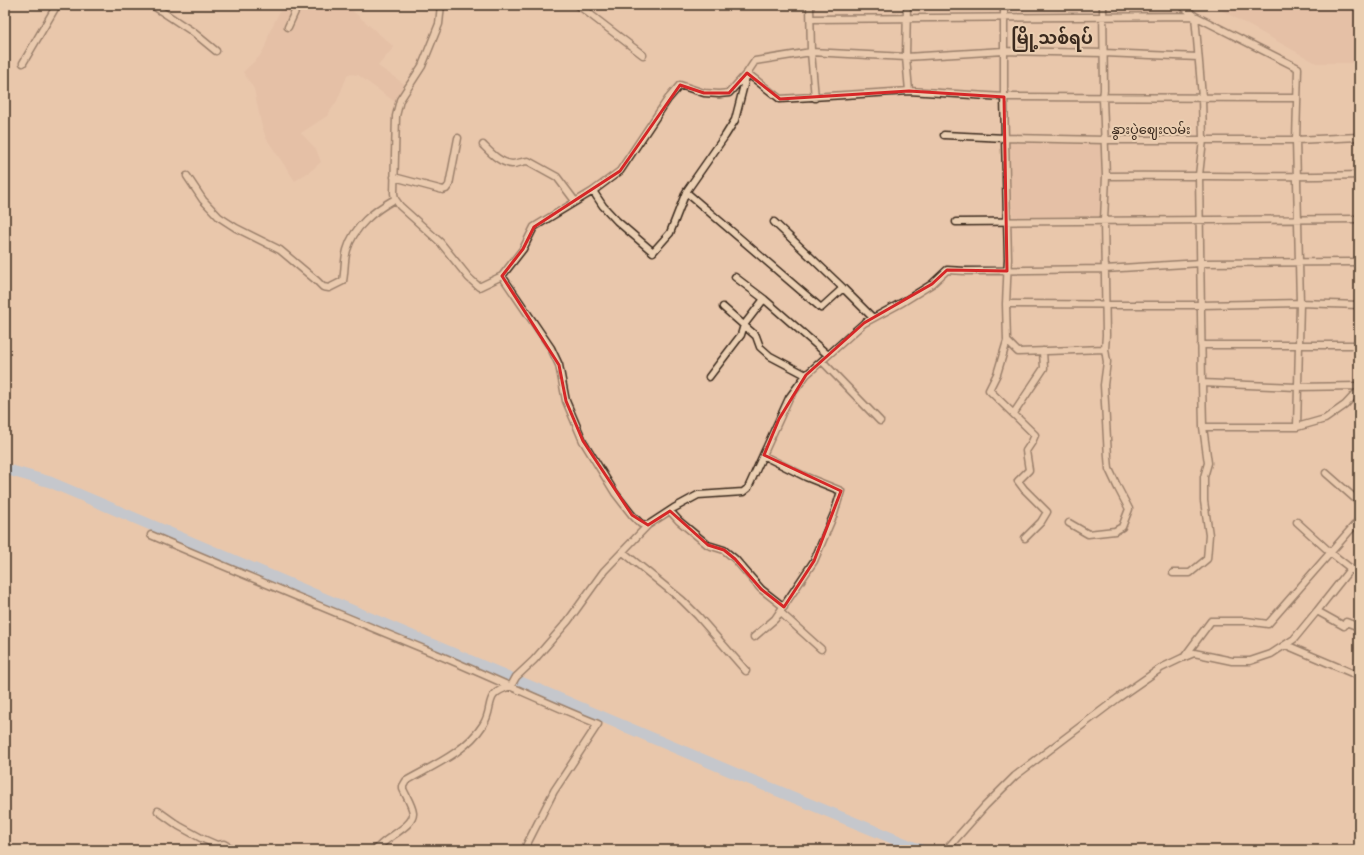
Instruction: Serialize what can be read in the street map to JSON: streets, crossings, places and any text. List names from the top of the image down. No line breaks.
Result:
{"streets":{"street":["နွားပွဲဈေးလမ်း"]},"districts":["မြို့သစ်ရပ်"]}
